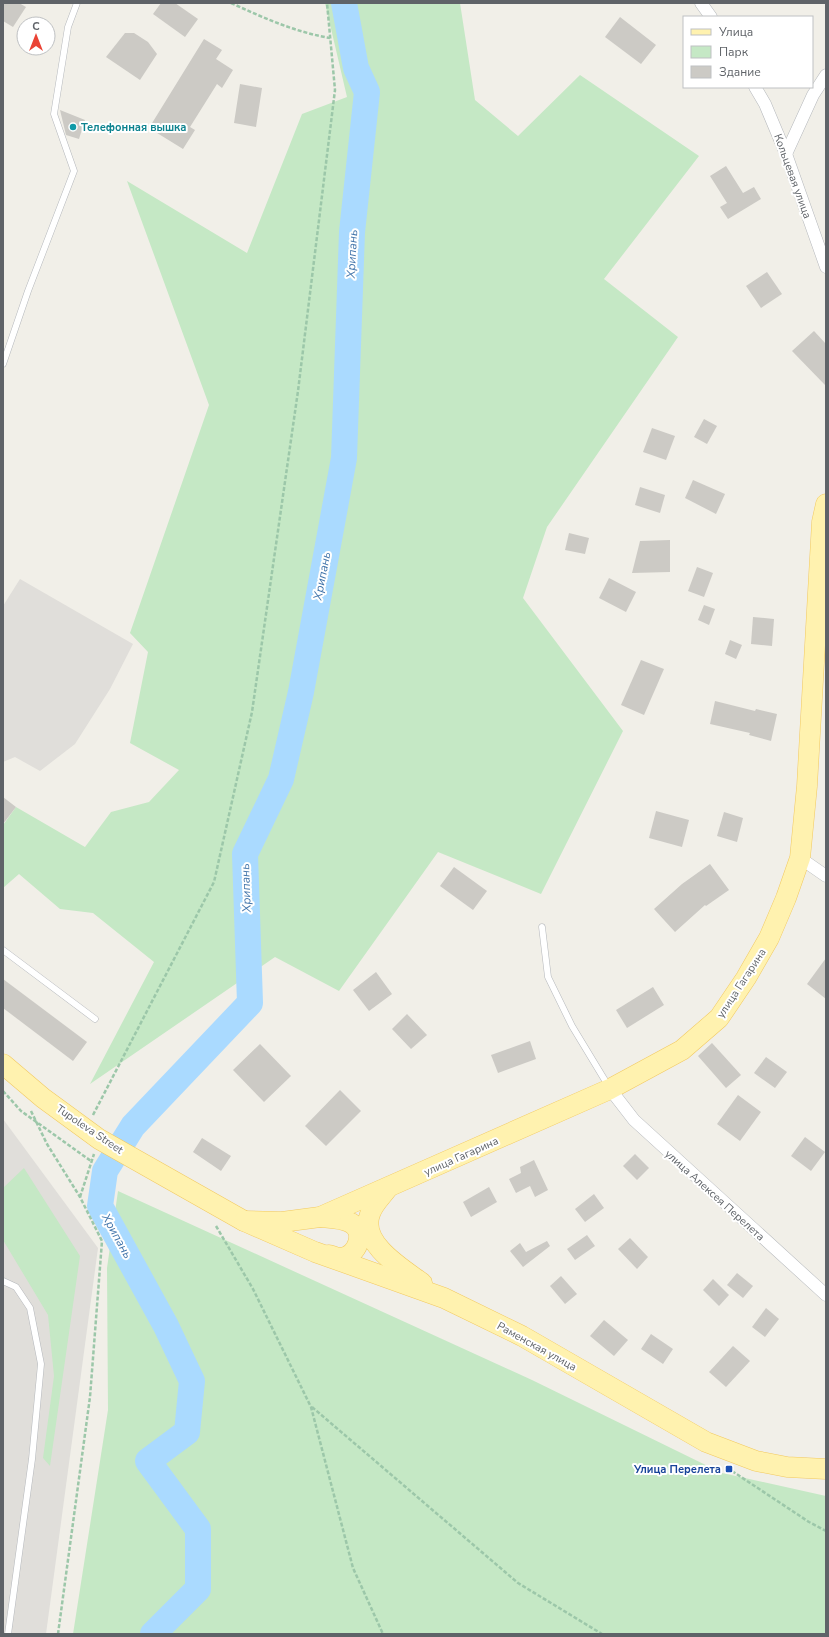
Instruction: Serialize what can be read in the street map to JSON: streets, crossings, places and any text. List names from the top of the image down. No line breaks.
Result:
{"streets":{"main road":["улица Гагарина","Tupoleva Street","Раменская улица"],"street":["Кольцевая улица","улица Алексея Перелета"]},"crossings":[["улица Гагарина","Tupoleva Street"],["улица Гагарина","улица Алексея Перелета"],["улица Гагарина","Раменская улица"],["Tupoleva Street","Раменская улица"]],"water":["Хрипань"],"places":{"other":["Телефонная вышка"],"transit":["Улица Перелета"]},"legend":["Улица","Парк","Здание"],"north":"top"}
